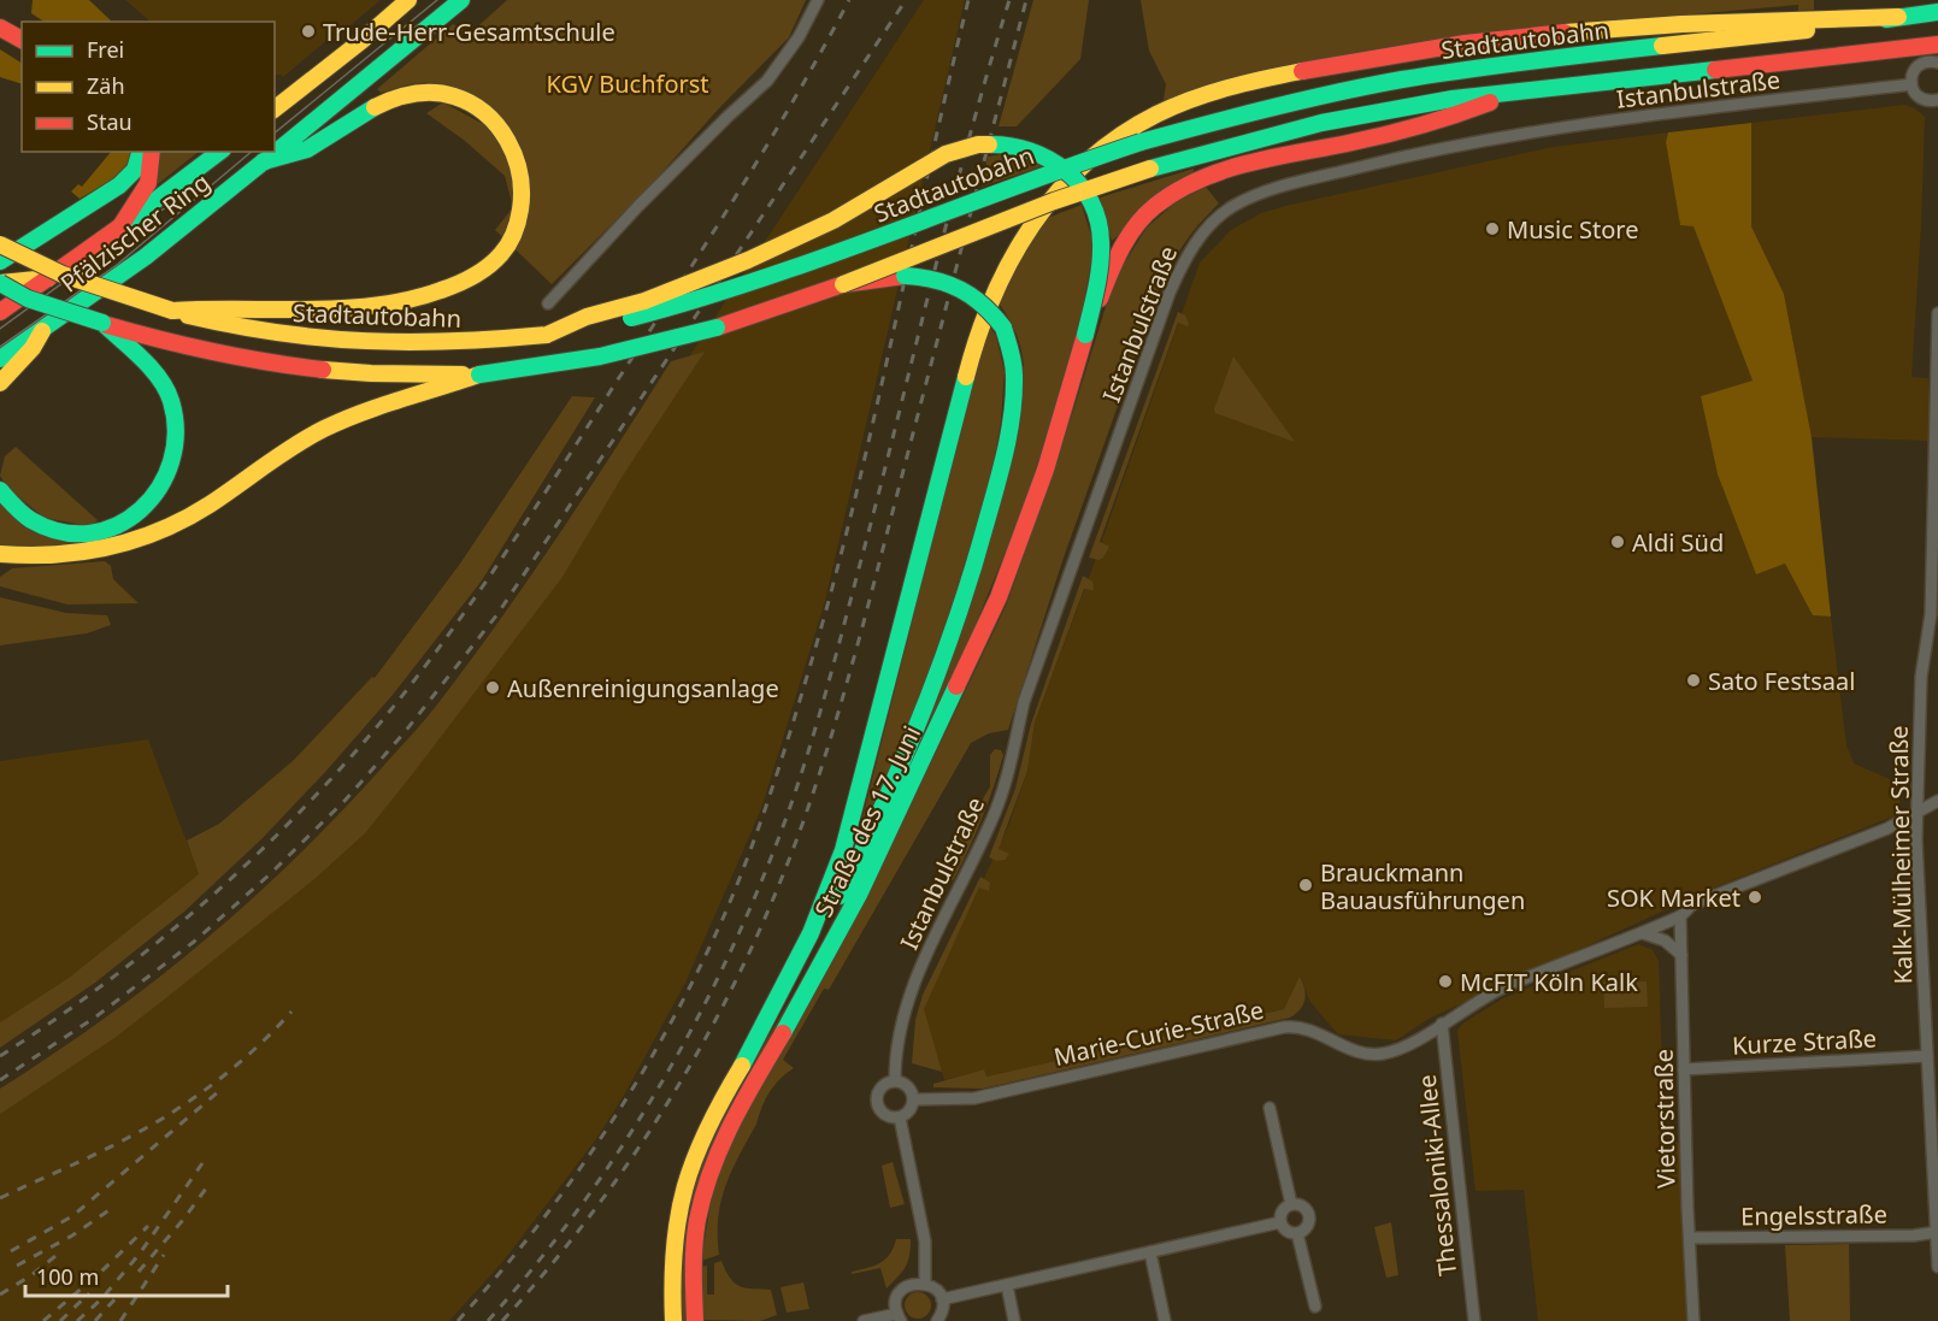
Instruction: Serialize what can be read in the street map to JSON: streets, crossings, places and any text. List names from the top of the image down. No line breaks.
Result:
{"streets":{"main road":["Stadtautobahn","Pfälzischer Ring","Straße des 17. Juni"],"street":["Istanbulstraße","Kalk-Mülheimer Straße","Marie-Curie-Straße","Kurze Straße","Vietorstraße","Thessaloniki-Allee","Engelsstraße"]},"crossings":[["Istanbulstraße","Marie-Curie-Straße"],["Kalk-Mülheimer Straße","Marie-Curie-Straße"],["Kalk-Mülheimer Straße","Kurze Straße"],["Kalk-Mülheimer Straße","Engelsstraße"],["Marie-Curie-Straße","Vietorstraße"],["Marie-Curie-Straße","Thessaloniki-Allee"],["Kurze Straße","Vietorstraße"],["Vietorstraße","Engelsstraße"]],"parks":["KGV Buchforst"],"places":["Trude-Herr-Gesamtschule","Music Store","Aldi Süd","Sato Festsaal","Außenreinigungsanlage","Brauckmann Bauausführungen","SOK Market","McFIT Köln Kalk"],"legend":["Frei","Zäh","Stau"],"scale_bar":"100 m"}
